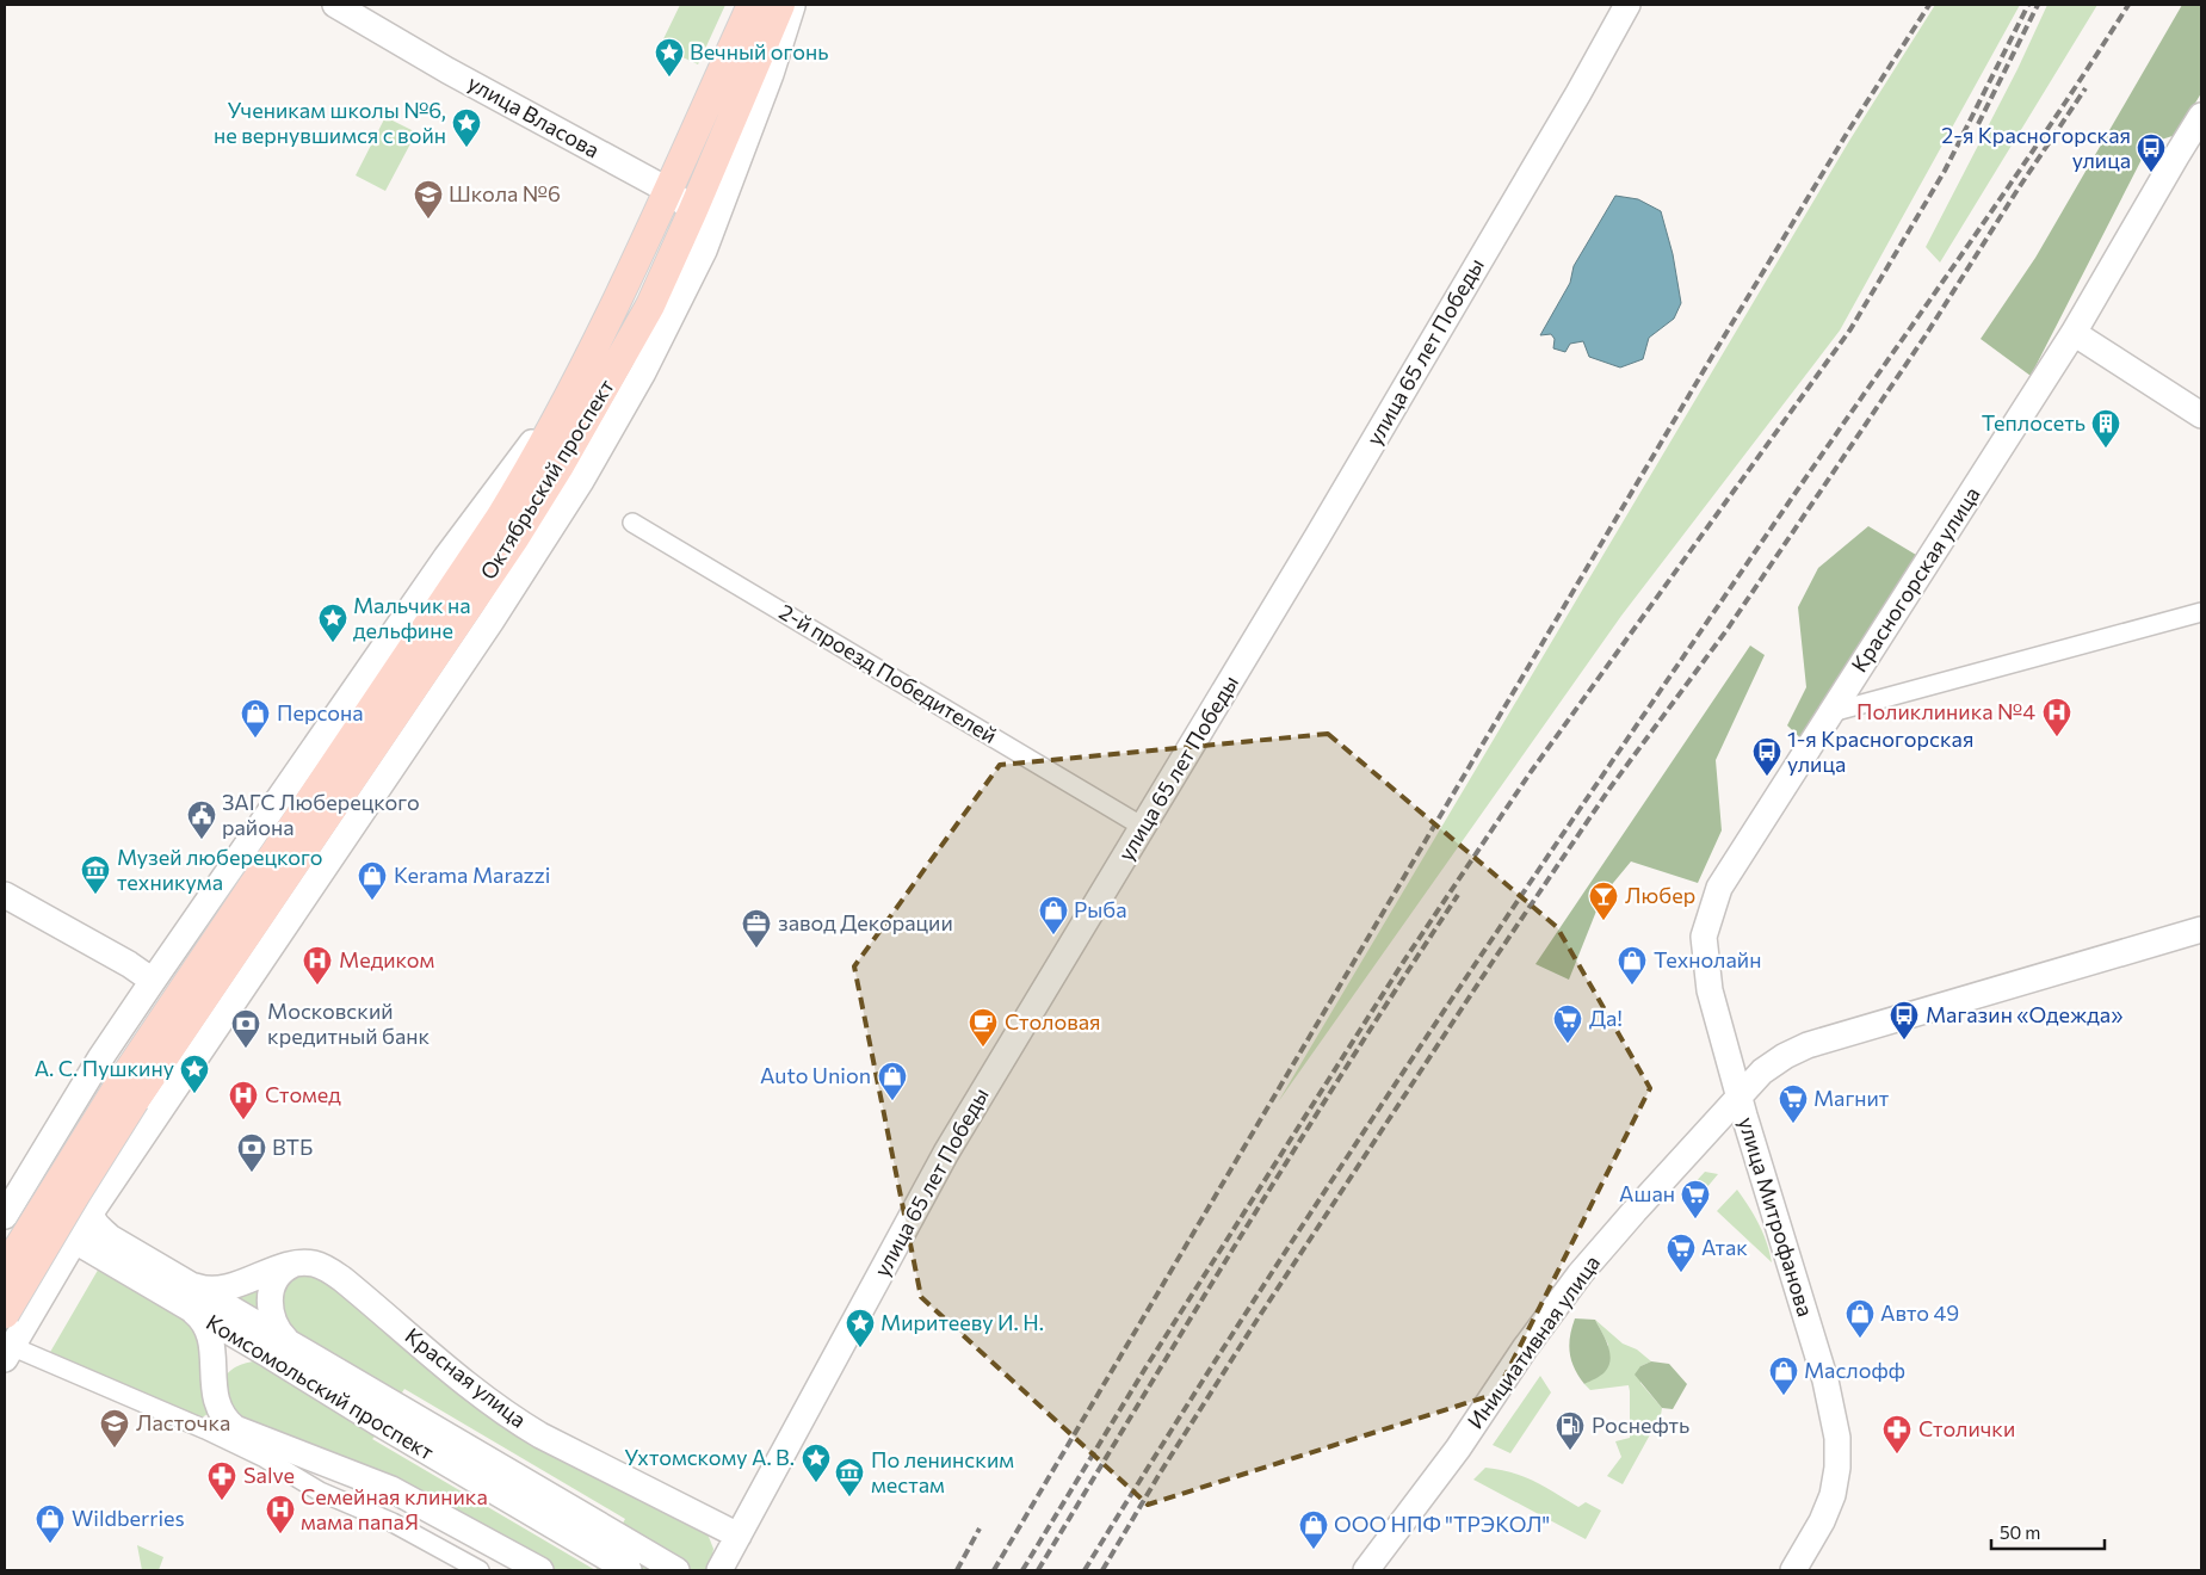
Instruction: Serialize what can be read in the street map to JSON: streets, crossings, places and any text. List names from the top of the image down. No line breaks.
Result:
{"streets":{"main road":["улица Власова","улица 65 лет Победы","Октябрьский проспект","Красногорская улица","улица Митрофанова","Инициативная улица","Красная улица","Комсомольский проспект"],"street":["2-й проезд Победителей"]},"crossings":[["улица Власова","Октябрьский проспект"],["улица 65 лет Победы","2-й проезд Победителей"],["улица 65 лет Победы","Красная улица"],["Красногорская улица","улица Митрофанова"],["Красногорская улица","Инициативная улица"],["улица Митрофанова","Инициативная улица"]],"places":{"place":["Вечный огонь","Ученикам школы №6, не вернувшимся с войн","Мальчик на дельфине","А. С. Пушкину","Миритееву И. Н.","Ухтомскому А. В."],"bus stop":["2-я Красногорская улица","1-я Красногорская улица","Магазин «Одежда»"],"school or university":["Школа №6","Ласточка"],"building":["Теплосеть"],"hospital":["Поликлиника №4","Медиком","Стомед","Семейная клиника мама папаЯ"],"shop":["Персона","Kerama Marazzi","Рыба","Технолайн","Auto Union","Авто 49","Маслофф","Wildberries","ООО НПФ \"ТРЭКОЛ\""],"public building":["ЗАГС Люберецкого района"],"museum":["Музей люберецкого техникума","По ленинским местам"],"bar":["Любер"],"office":["завод Декорации"],"supermarket":["Да!","Магнит","Ашан","Атак"],"cafe":["Столовая"],"bank":["Московский кредитный банк","ВТБ"],"fuel station":["Роснефть"],"pharmacy":["Столички","Salve"]},"scale_bar":"50 m"}
